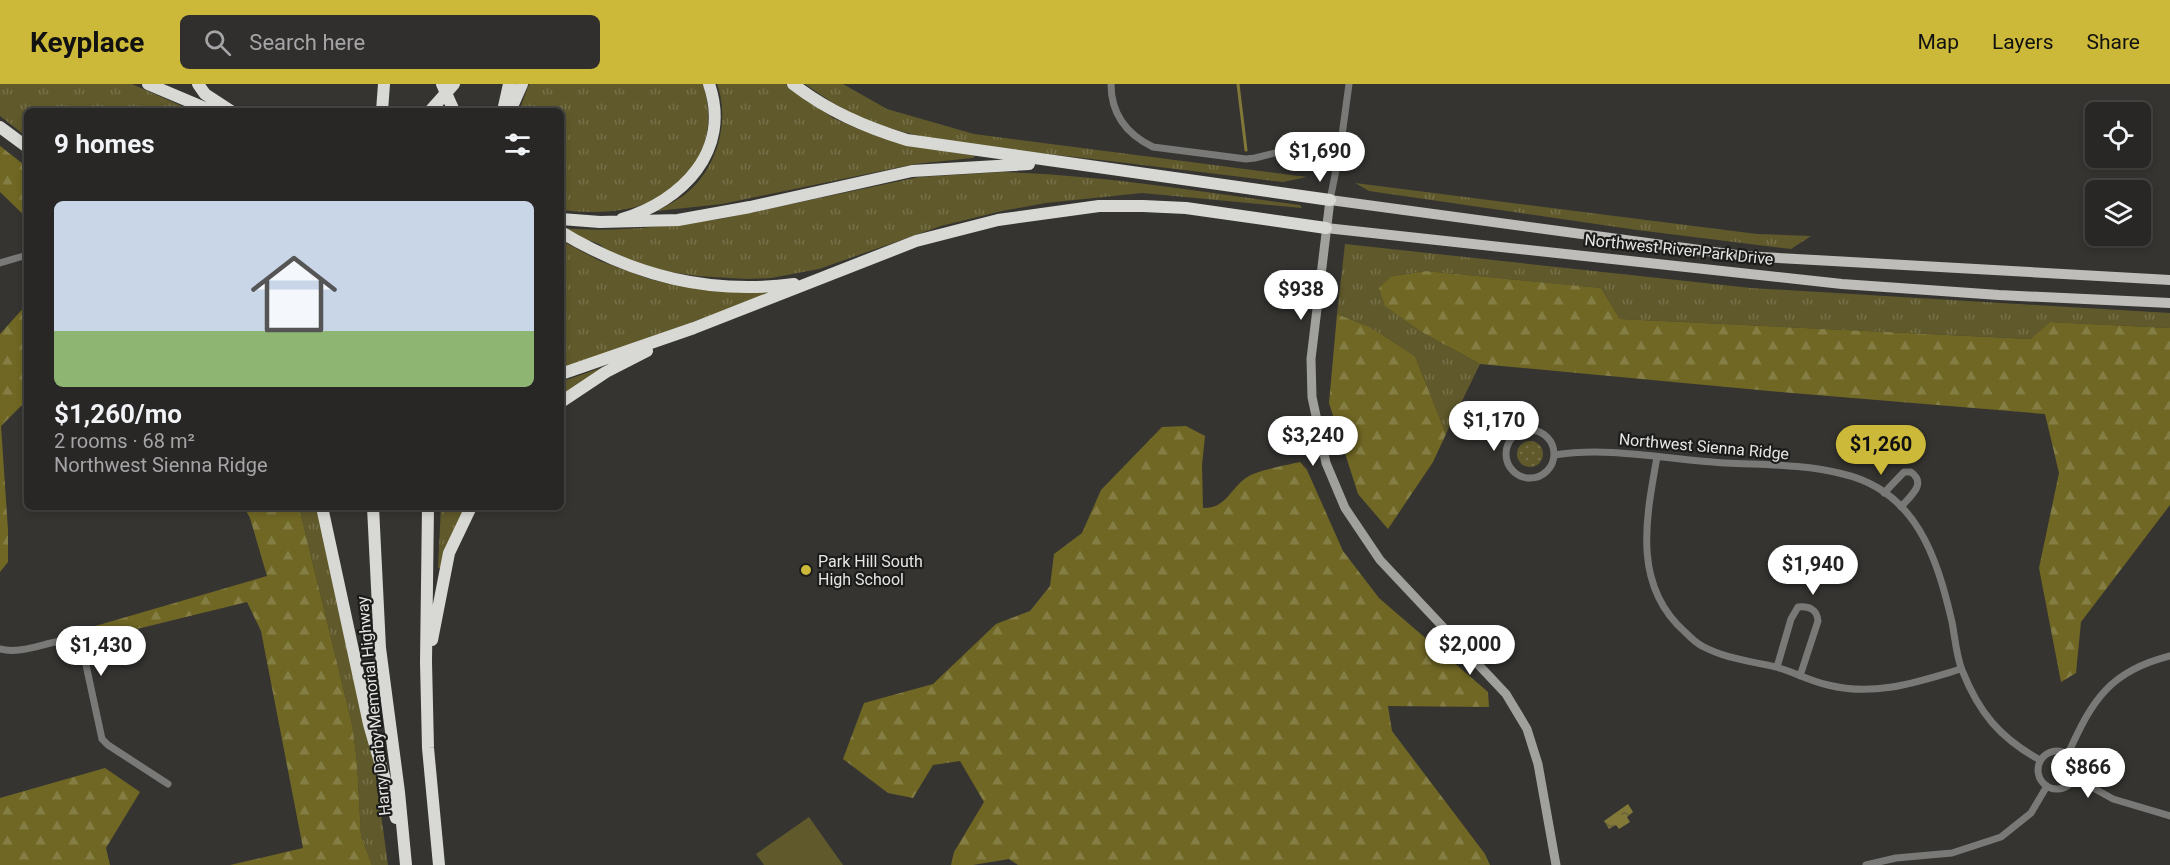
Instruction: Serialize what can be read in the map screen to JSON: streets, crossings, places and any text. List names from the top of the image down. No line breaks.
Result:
{"streets":{"highway":["Northwest River Park Drive","Harry Darby Memorial Highway"],"street":["Northwest Sienna Ridge"]},"places":["Park Hill South High School"],"page":{"header":"Keyplace","search":"Search here","nav":["Map","Layers","Share"],"heading":"9 homes","price":["$1,690","$938","$1,170","$3,240","$1,260","$1,940","$2,000","$1,430","$866"],"list":[{"name":"$1,260/mo","note":"2 rooms · 68 m² · Northwest Sienna Ridge"}]}}
